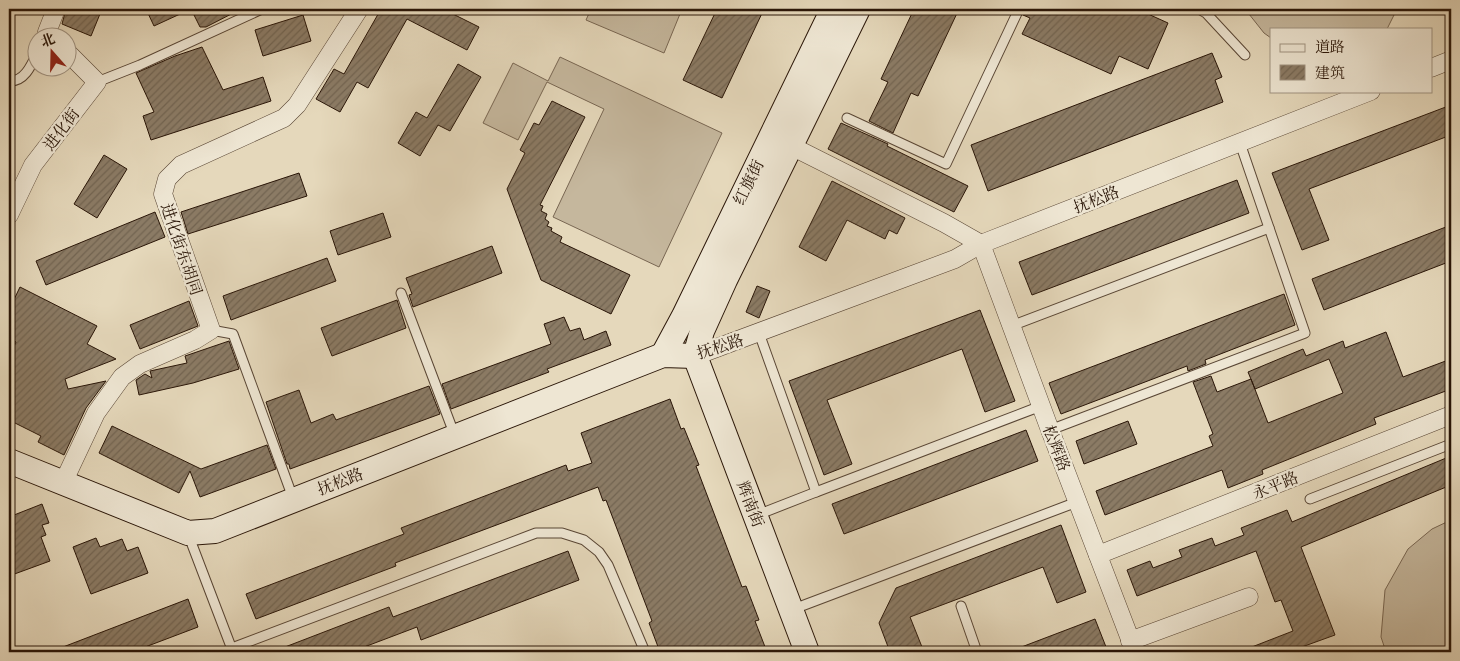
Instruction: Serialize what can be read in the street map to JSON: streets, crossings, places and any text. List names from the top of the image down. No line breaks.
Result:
{"streets":{"street":["进化街","红旗街","抚松路","进化街东胡同","松辉路","永平路","辉南街"]},"crossings":[["红旗街","抚松路"],["红旗街","辉南街"],["抚松路","松辉路"],["抚松路","辉南街"],["松辉路","永平路"]],"legend":["道路","建筑"],"north":"top"}
